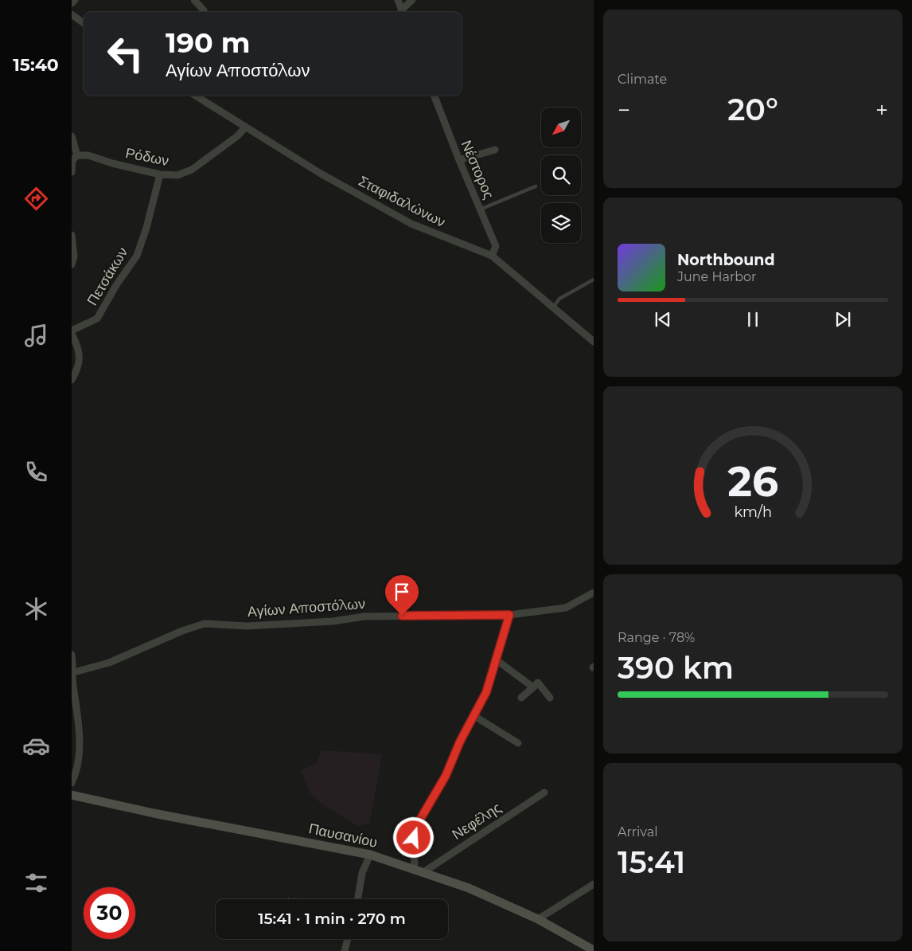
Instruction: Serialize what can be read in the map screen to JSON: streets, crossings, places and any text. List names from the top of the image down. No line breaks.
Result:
{"streets":{"street":["Ρόδων","Νέστορος","Σταφιδαλώνων","Πετσάκων","Αγίων Αποστόλων","Νεφέλης","Παυσανίου"]},"crossings":[["Ρόδων","Σταφιδαλώνων"],["Ρόδων","Πετσάκων"],["Νέστορος","Σταφιδαλώνων"],["Νεφέλης","Παυσανίου"]],"north":"bottom left","page":{"tabs":"15:40","tile":["Climate",["Range · 78%","390 km"],["Arrival","15:41"]],"turn":["190 m","Αγίων Αποστόλων"],"heat":["−","20°","+"],"song":["Northbound","June Harbor"],"limit":"30","trip":"15:41 · 1 min · 270 m","gauge":["26","km/h"]}}
